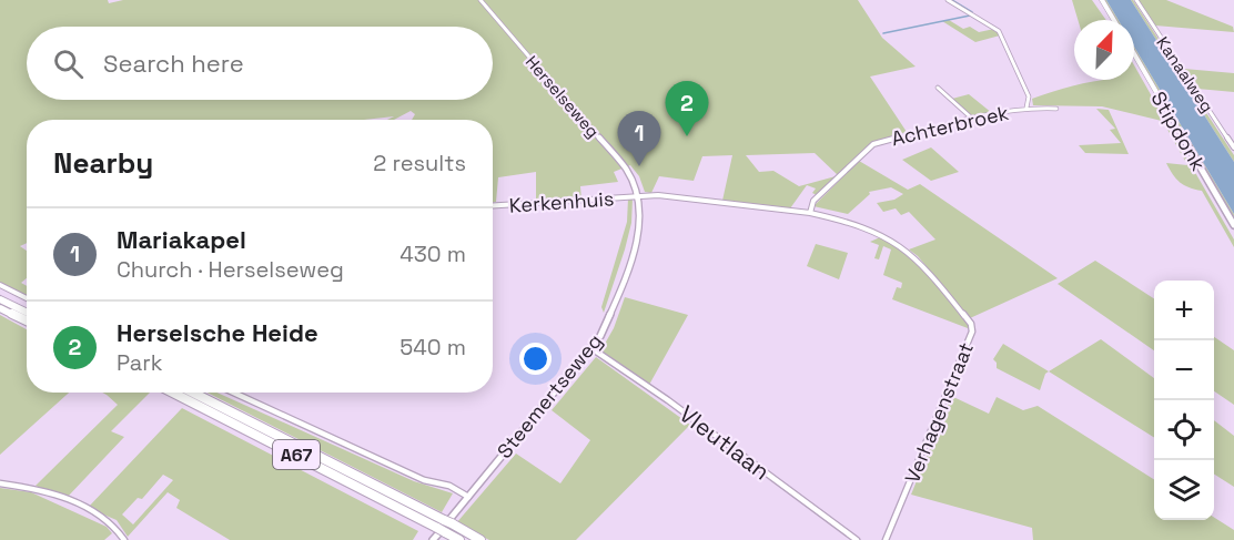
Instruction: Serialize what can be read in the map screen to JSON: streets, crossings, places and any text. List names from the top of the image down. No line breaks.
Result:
{"streets":{"highway":["A67"],"main road":["Stipdonk"],"street":["Kanaalweg","Herselseweg","Achterbroek","Kerkenhuis","Steemertseweg","Verhagenstraat","Vleutlaan"]},"crossings":[["Herselseweg","Kerkenhuis"],["Herselseweg","Steemertseweg"],["Achterbroek","Verhagenstraat"],["Kerkenhuis","Steemertseweg"],["Steemertseweg","Vleutlaan"]],"north":"top right","page":{"search":"Search here","pins":["2","1"],"heading":["Nearby","2 results"],"list":[{"mark":"1","name":"Mariakapel","note":"Church · Herselseweg","value":"430 m"},{"mark":"2","name":"Herselsche Heide","note":"Park","value":"540 m"}],"map_buttons":["+","−"]}}
